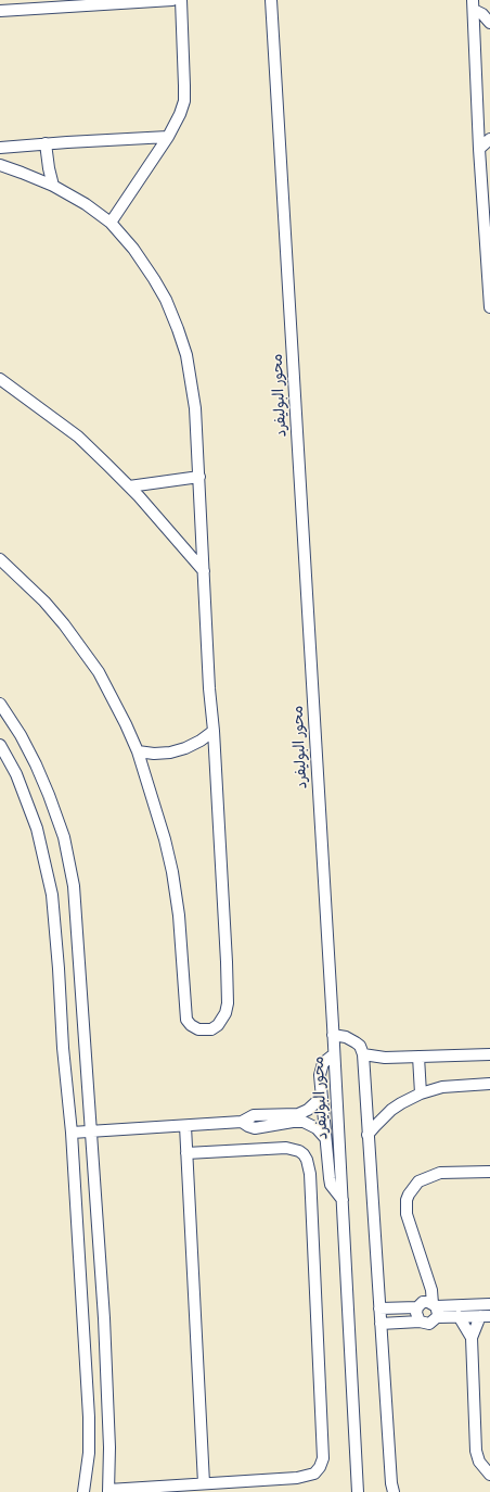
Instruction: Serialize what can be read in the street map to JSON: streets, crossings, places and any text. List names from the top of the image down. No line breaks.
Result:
{"streets":{"street":["محور البوليفرد"]}}
